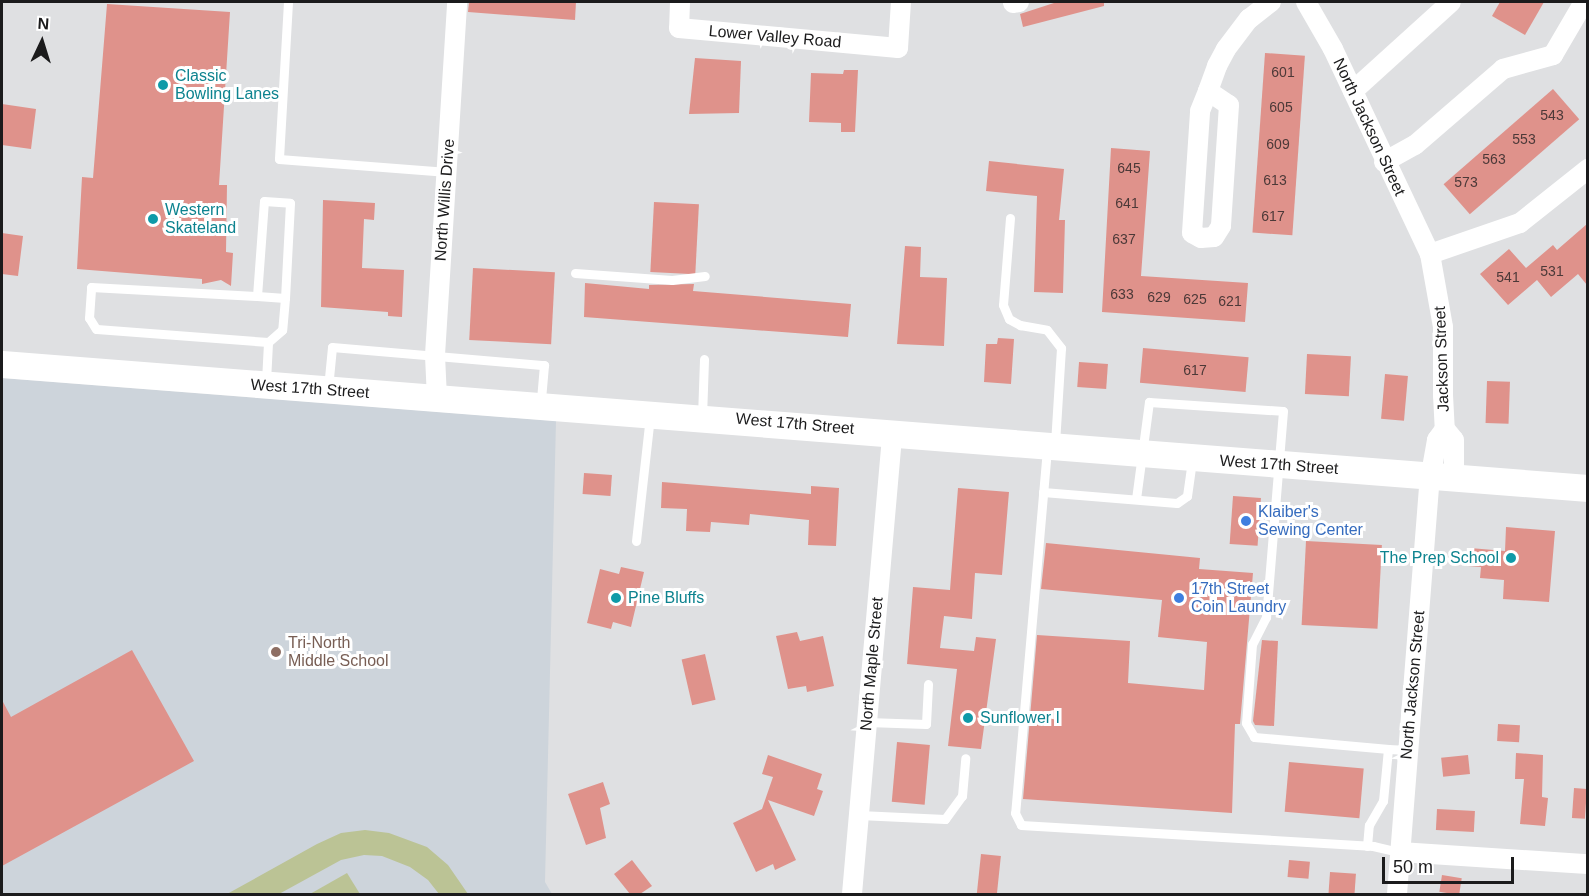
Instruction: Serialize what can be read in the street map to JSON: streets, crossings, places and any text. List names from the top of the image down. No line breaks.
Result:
{"streets":{"main road":["West 17th Street"],"street":["Lower Valley Road","North Jackson Street","North Willis Drive","Jackson Street","North Maple Street"]},"crossings":[["North Jackson Street","Jackson Street"],["North Jackson Street","West 17th Street"],["North Willis Drive","West 17th Street"],["Jackson Street","West 17th Street"],["West 17th Street","North Maple Street"]],"places":["Classic Bowling Lanes","Western Skateland","Klaiber's Sewing Center","The Prep School","Pine Bluffs","17th Street Coin Laundry","Tri-North Middle School","Sunflower I"],"house_numbers":["601","605","543","553","609","563","645","613","573","641","617","637","531","541","633","629","625","621","617"],"scale_bar":"50 m","north":"top"}
